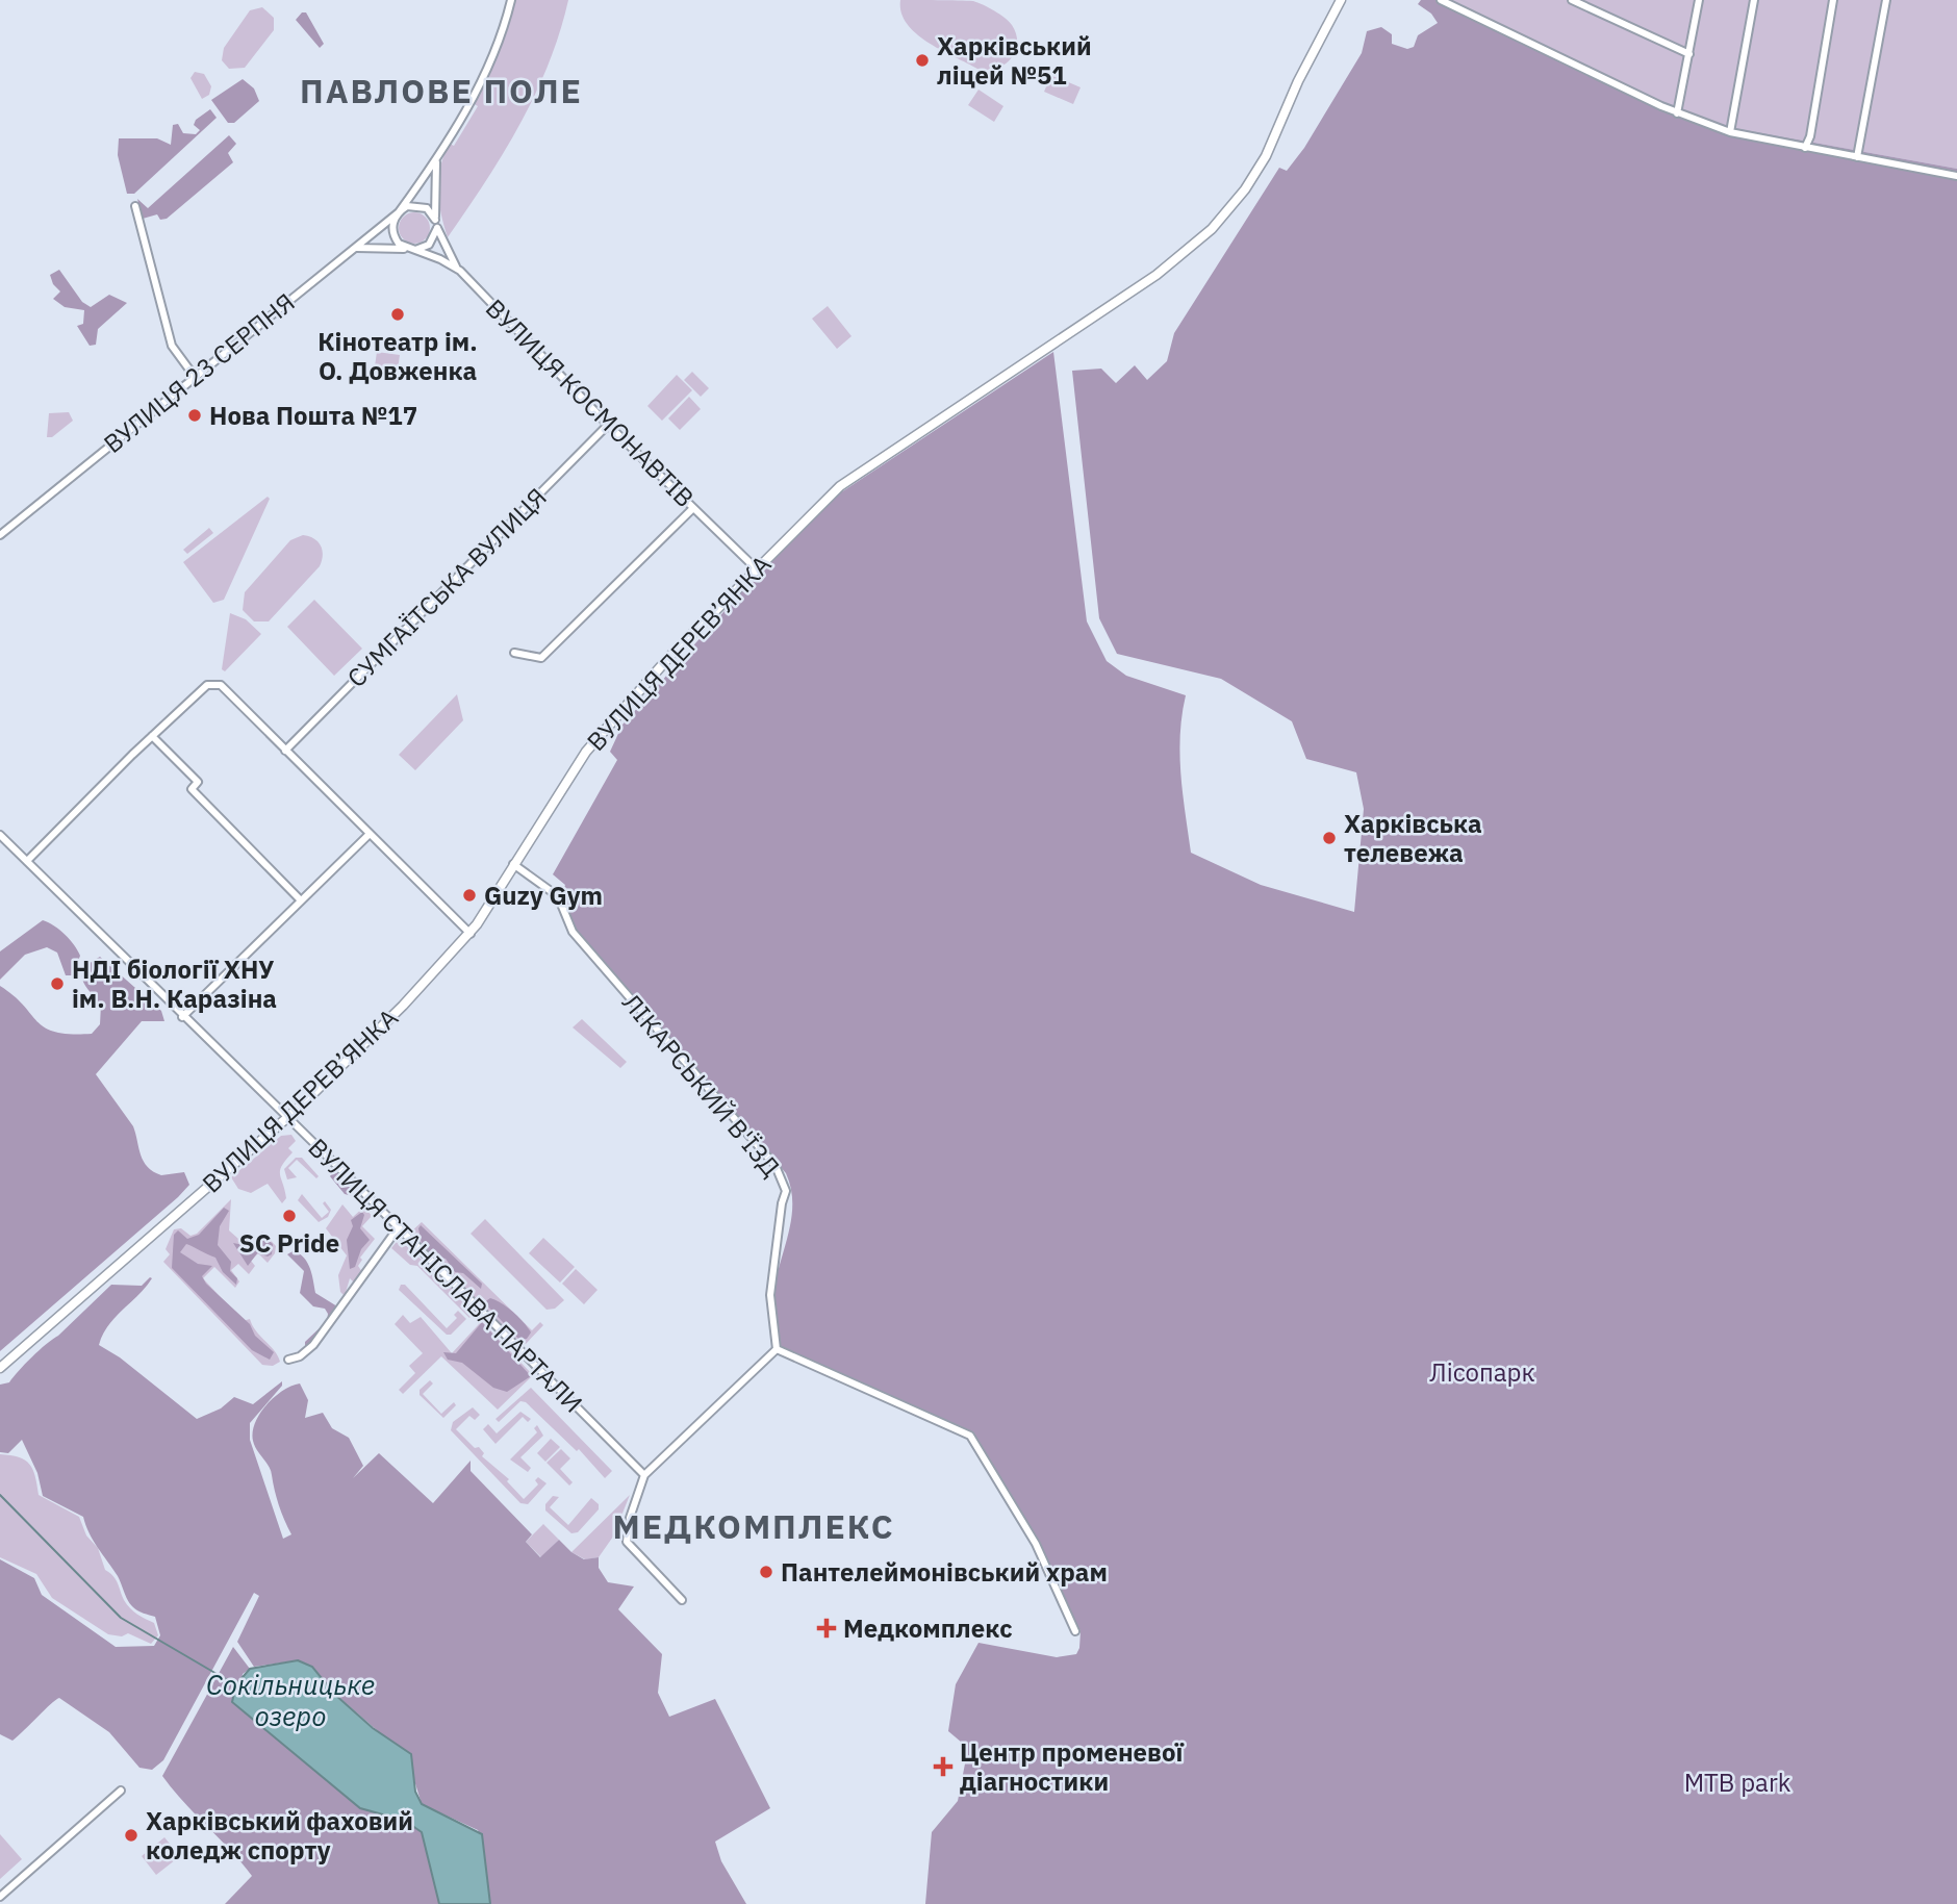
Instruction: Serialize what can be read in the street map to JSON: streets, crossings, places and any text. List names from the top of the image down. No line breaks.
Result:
{"streets":{"main road":["ВУЛИЦЯ ДЕРЕВ’ЯНКА"],"street":["ВУЛИЦЯ 23 СЕРПНЯ","ВУЛИЦЯ КОСМОНАВТІВ","СУМГАЇТСЬКА ВУЛИЦЯ","ЛІКАРСЬКИЙ В'ЇЗД","ВУЛИЦЯ СТАНІСЛАВА ПАРТАЛИ"]},"crossings":[["ВУЛИЦЯ 23 СЕРПНЯ","ВУЛИЦЯ КОСМОНАВТІВ"],["ВУЛИЦЯ КОСМОНАВТІВ","СУМГАЇТСЬКА ВУЛИЦЯ"],["ВУЛИЦЯ КОСМОНАВТІВ","ВУЛИЦЯ ДЕРЕВ’ЯНКА"],["ВУЛИЦЯ ДЕРЕВ’ЯНКА","ЛІКАРСЬКИЙ В'ЇЗД"],["ВУЛИЦЯ ДЕРЕВ’ЯНКА","ВУЛИЦЯ СТАНІСЛАВА ПАРТАЛИ"]],"districts":["ПАВЛОВЕ ПОЛЕ","МЕДКОМПЛЕКС"],"water":["Сокільницьке озеро"],"parks":["Лісопарк","MTB park"],"places":{"other":["Харківський ліцей №51","Кінотеатр ім. О. Довженка","Нова Пошта №17","Харківська телевежа","Guzy Gym","НДІ біології ХНУ ім. В.Н. Каразіна","SC Pride","Пантелеймонівський храм","Харківський фаховий коледж спорту"],"health":["Медкомплекс","Центр променевої діагностики"]}}
